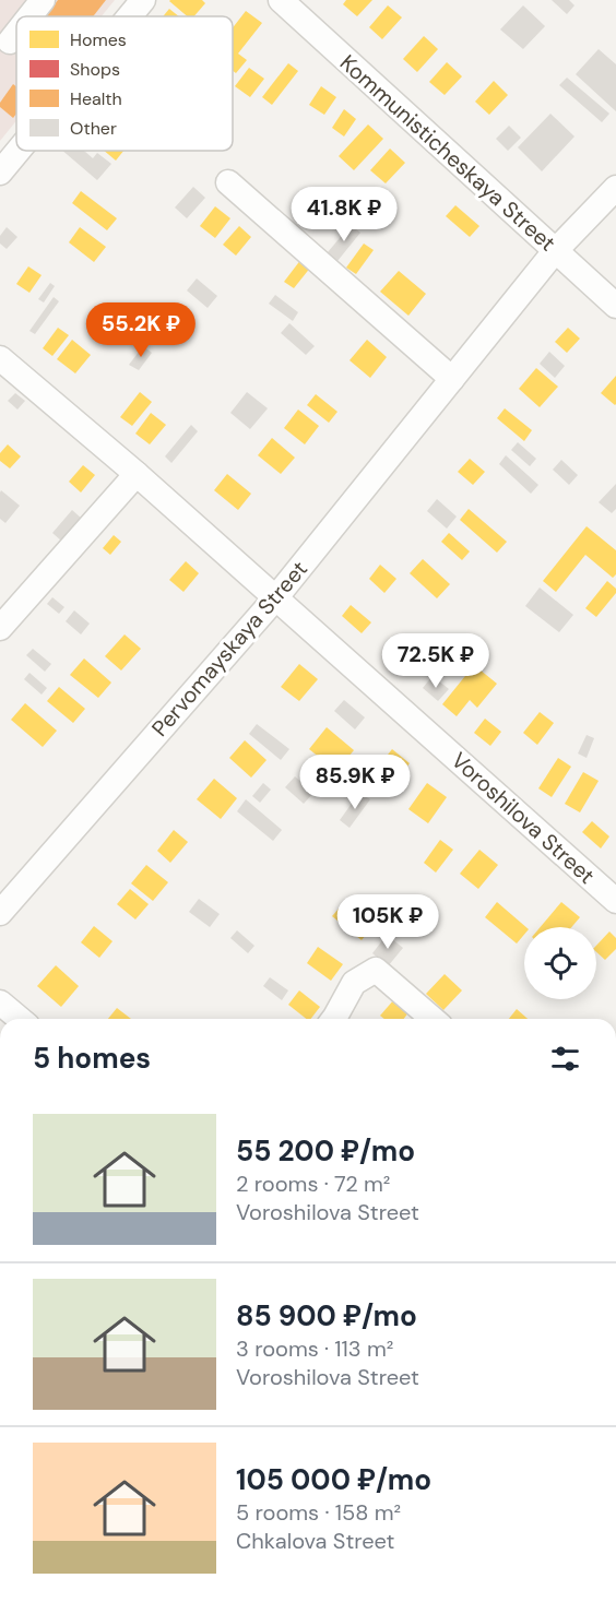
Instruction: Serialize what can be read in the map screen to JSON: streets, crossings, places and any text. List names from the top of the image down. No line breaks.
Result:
{"streets":{"street":["Kommunisticheskaya Street","Pervomayskaya Street","Voroshilova Street"]},"crossings":[["Kommunisticheskaya Street","Pervomayskaya Street"],["Pervomayskaya Street","Voroshilova Street"]],"legend":["Homes","Shops","Health","Other"],"page":{"price":["41.8K ₽","55.2K ₽","72.5K ₽","85.9K ₽","105K ₽"],"heading":"5 homes","list":[{"name":"55 200 ₽/mo","note":"2 rooms · 72 m² · Voroshilova Street"},{"name":"85 900 ₽/mo","note":"3 rooms · 113 m² · Voroshilova Street"},{"name":"105 000 ₽/mo","note":"5 rooms · 158 m² · Chkalova Street"}]}}
